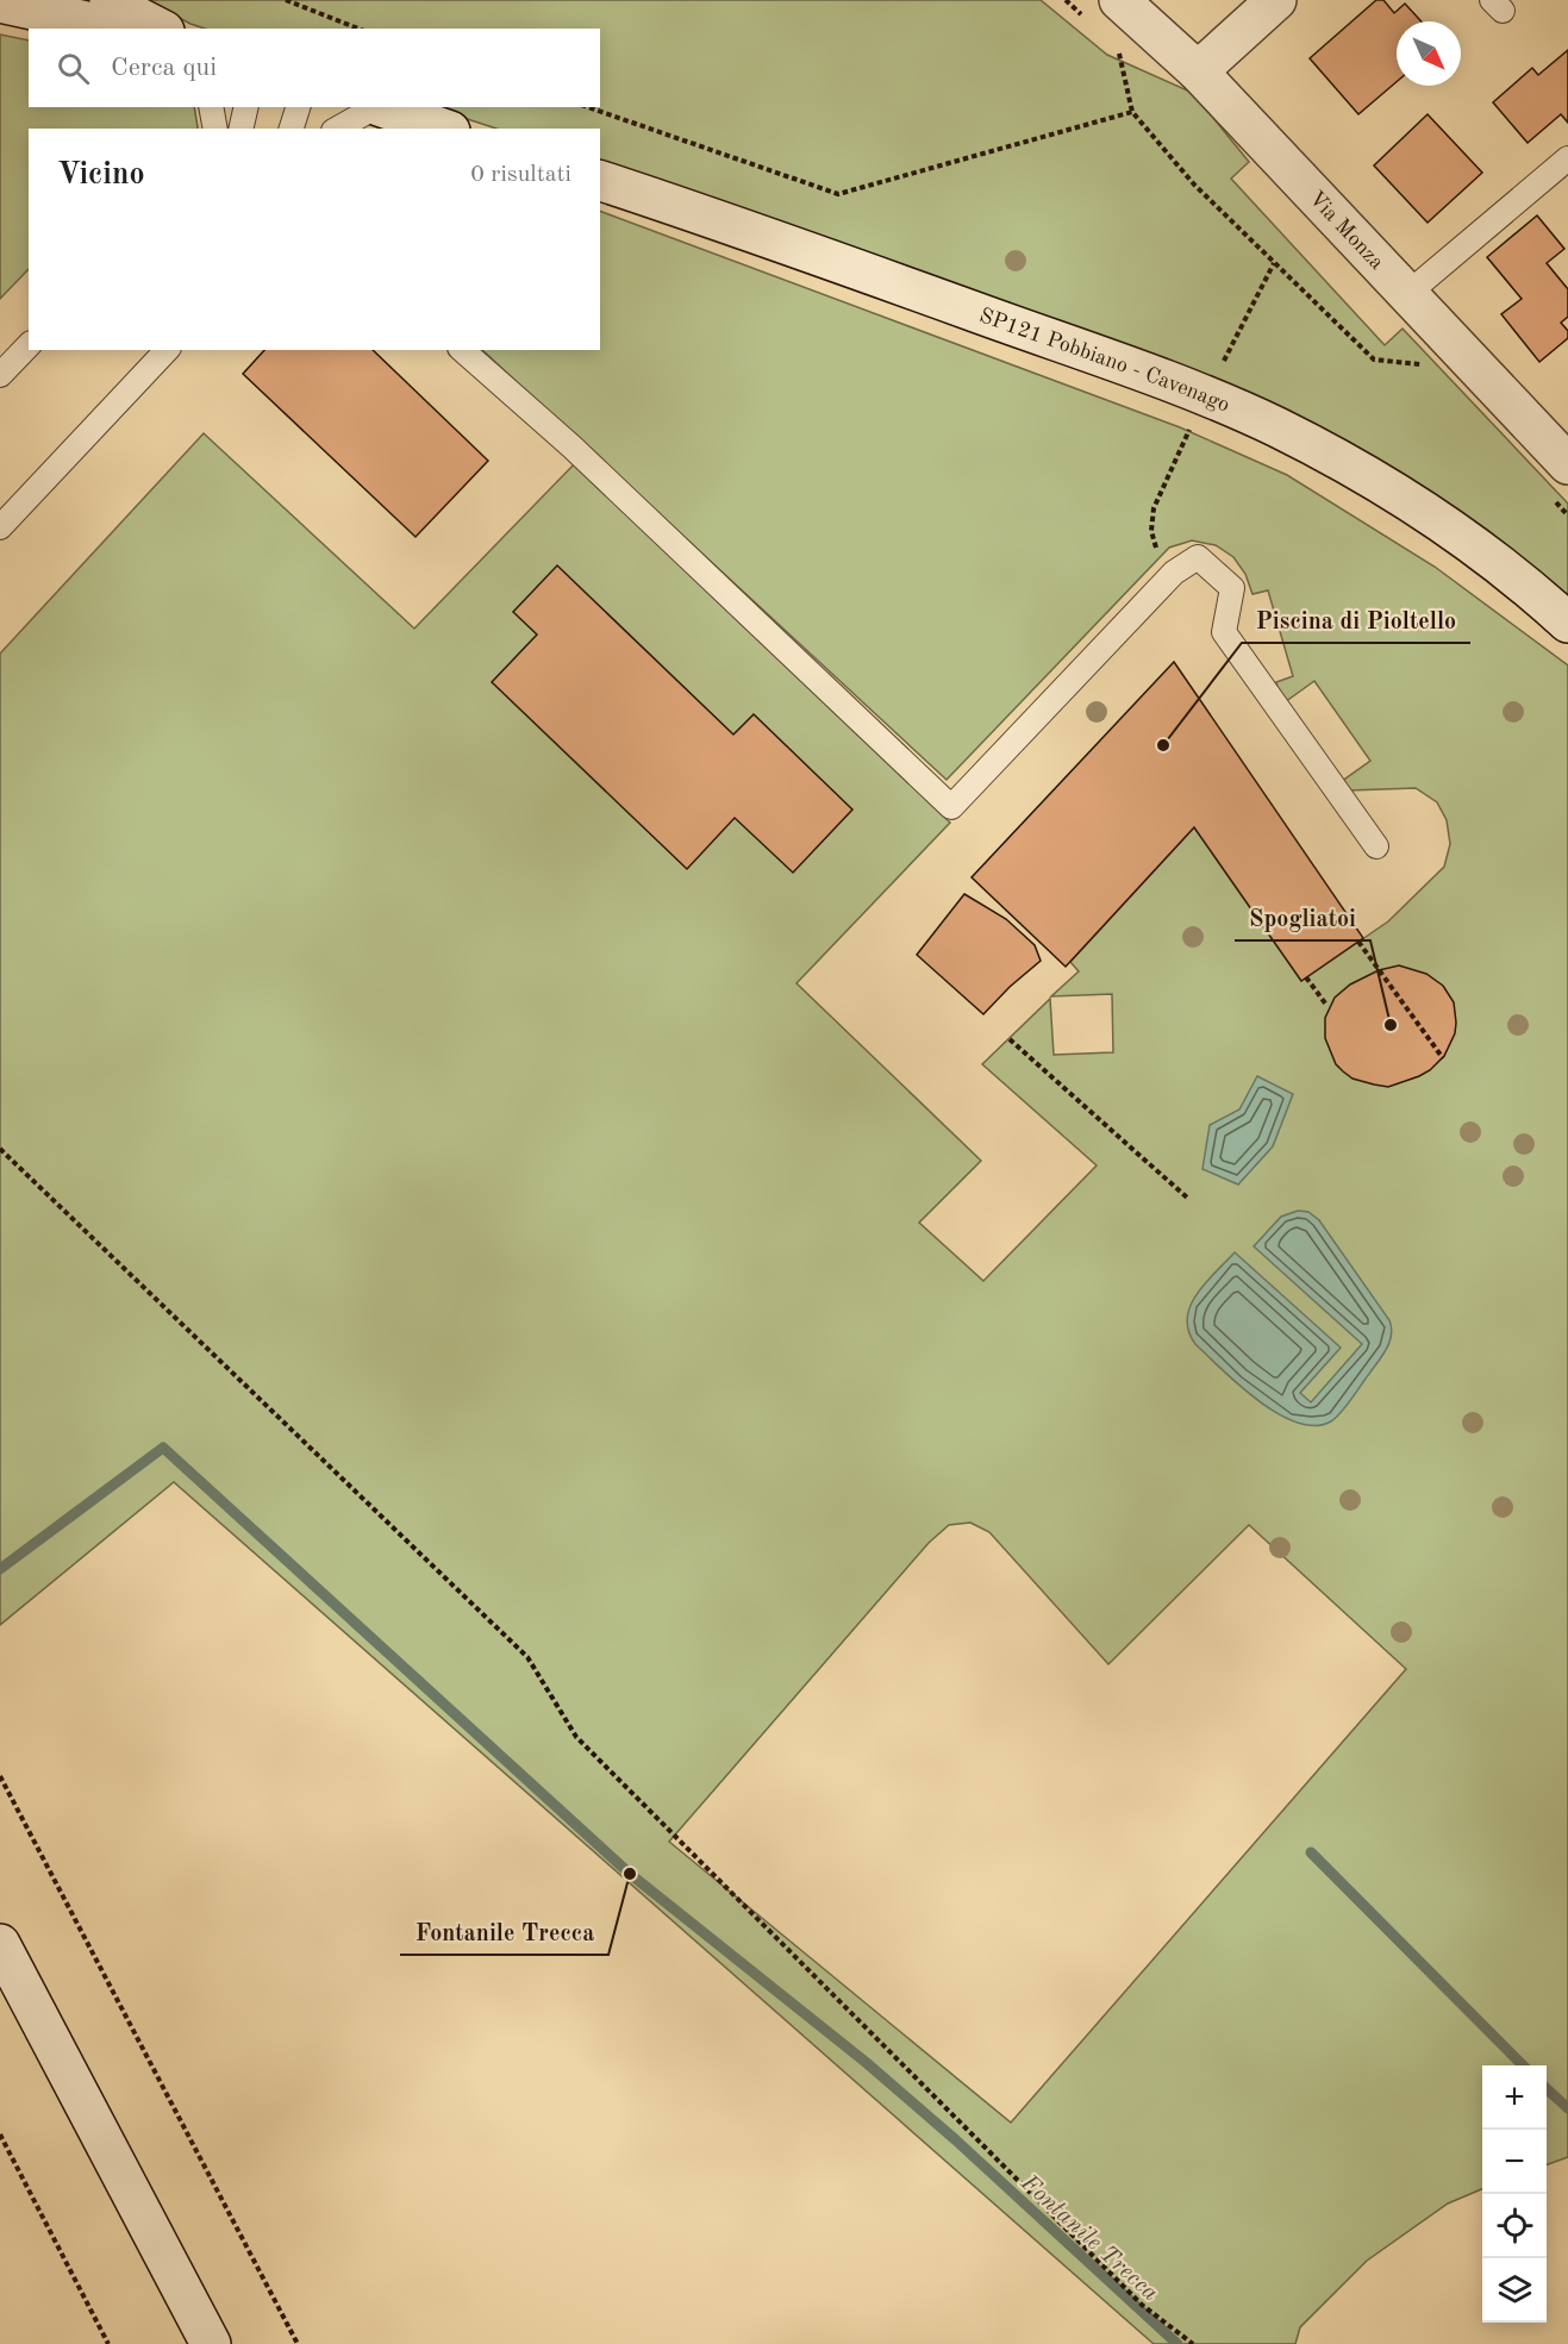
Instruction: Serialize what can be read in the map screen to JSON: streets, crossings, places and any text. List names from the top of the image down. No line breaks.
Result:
{"streets":{"street":["Via Monza","SP121 Pobbiano - Cavenago"]},"water":["Fontanile Trecca"],"places":["Piscina di Pioltello","Spogliatoi","Fontanile Trecca"],"north":"bottom right","page":{"search":"Cerca qui","heading":["Vicino","0 risultati"],"map_buttons":["+","−"]}}
